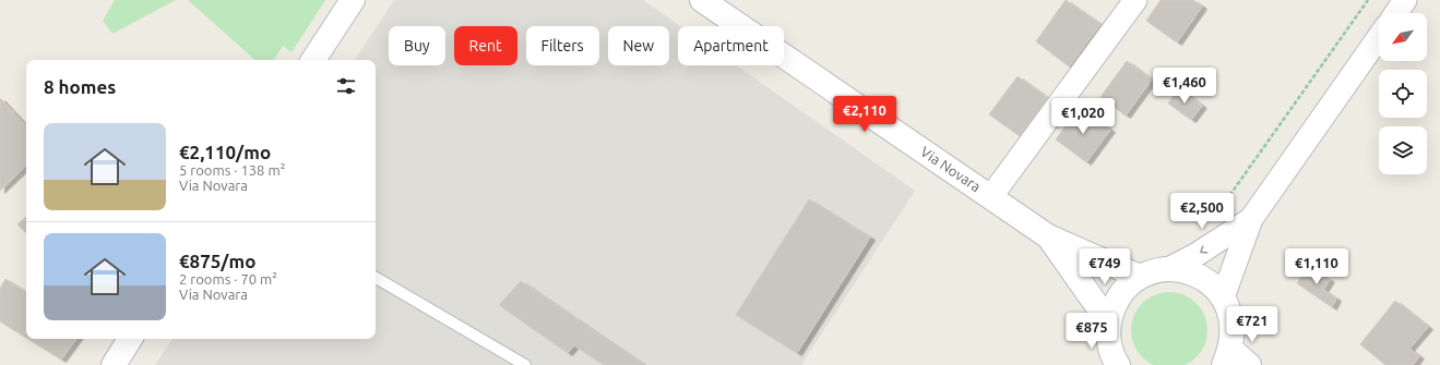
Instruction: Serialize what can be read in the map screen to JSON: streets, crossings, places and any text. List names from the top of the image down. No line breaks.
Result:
{"streets":{"street":["Via Novara"]},"north":"bottom left","page":{"chip":["Buy","Rent","Filters","New","Apartment"],"heading":"8 homes","price":["€1,460","€2,110","€1,020","€2,500","€749","€1,110","€721","€875"],"list":[{"name":"€2,110/mo","note":"5 rooms · 138 m² · Via Novara"},{"name":"€875/mo","note":"2 rooms · 70 m² · Via Novara"}]}}
